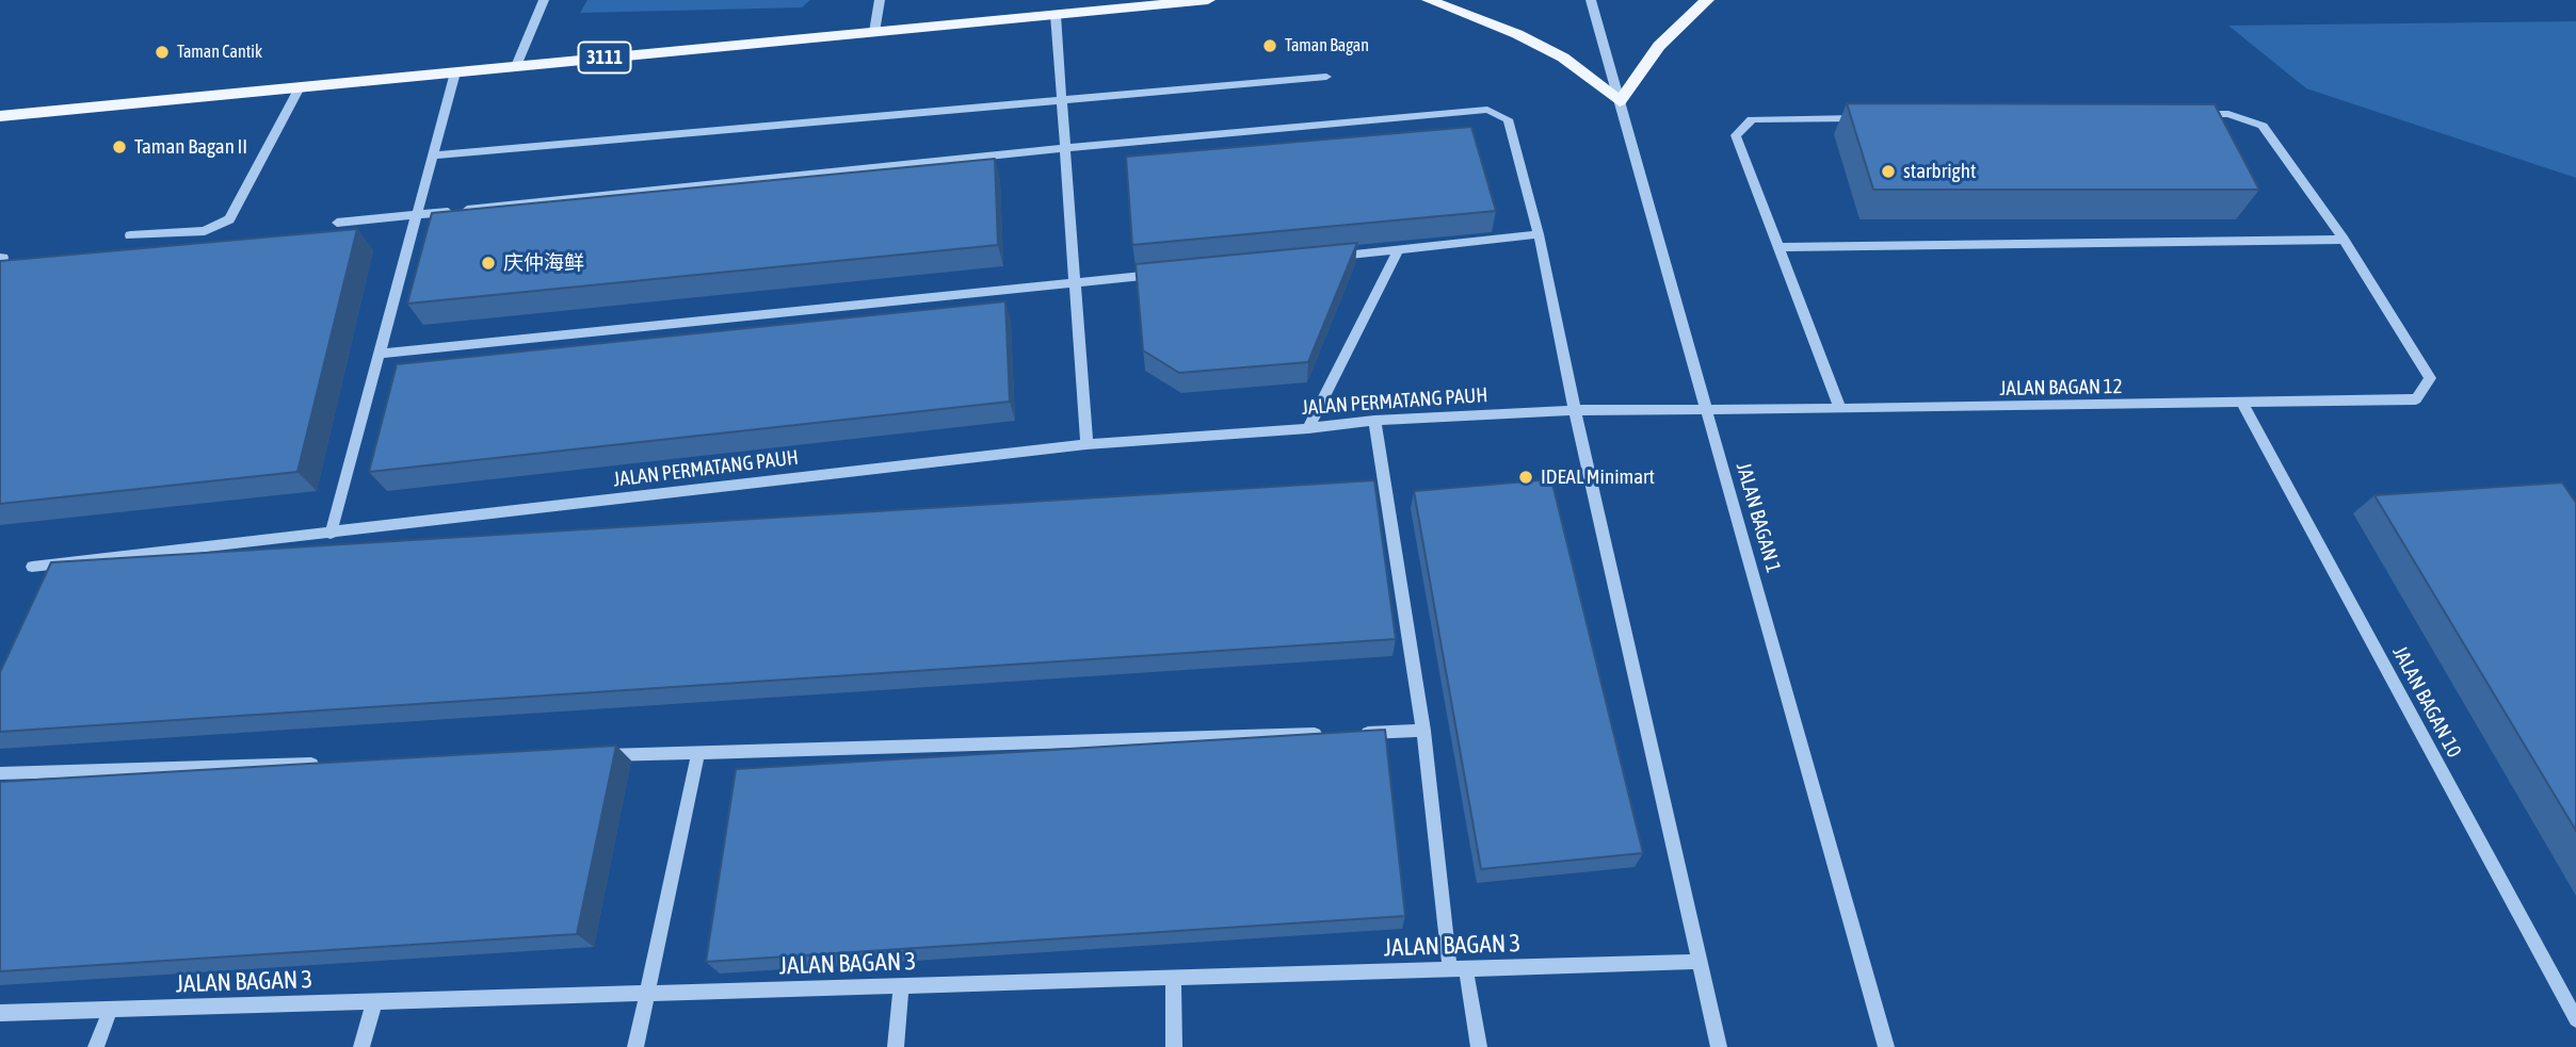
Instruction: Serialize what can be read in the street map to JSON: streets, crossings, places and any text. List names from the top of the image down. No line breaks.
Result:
{"streets":{"main road":["3111"],"street":["JALAN BAGAN 12","JALAN PERMATANG PAUH","JALAN BAGAN 1","JALAN BAGAN 10","JALAN BAGAN 3"]},"crossings":[["JALAN BAGAN 12","JALAN PERMATANG PAUH"],["JALAN BAGAN 12","JALAN BAGAN 1"],["JALAN BAGAN 12","JALAN BAGAN 10"],["JALAN PERMATANG PAUH","JALAN BAGAN 1"]],"places":["Taman Bagan","Taman Cantik","Taman Bagan II","starbright","庆仲海鲜","IDEAL Minimart"]}
